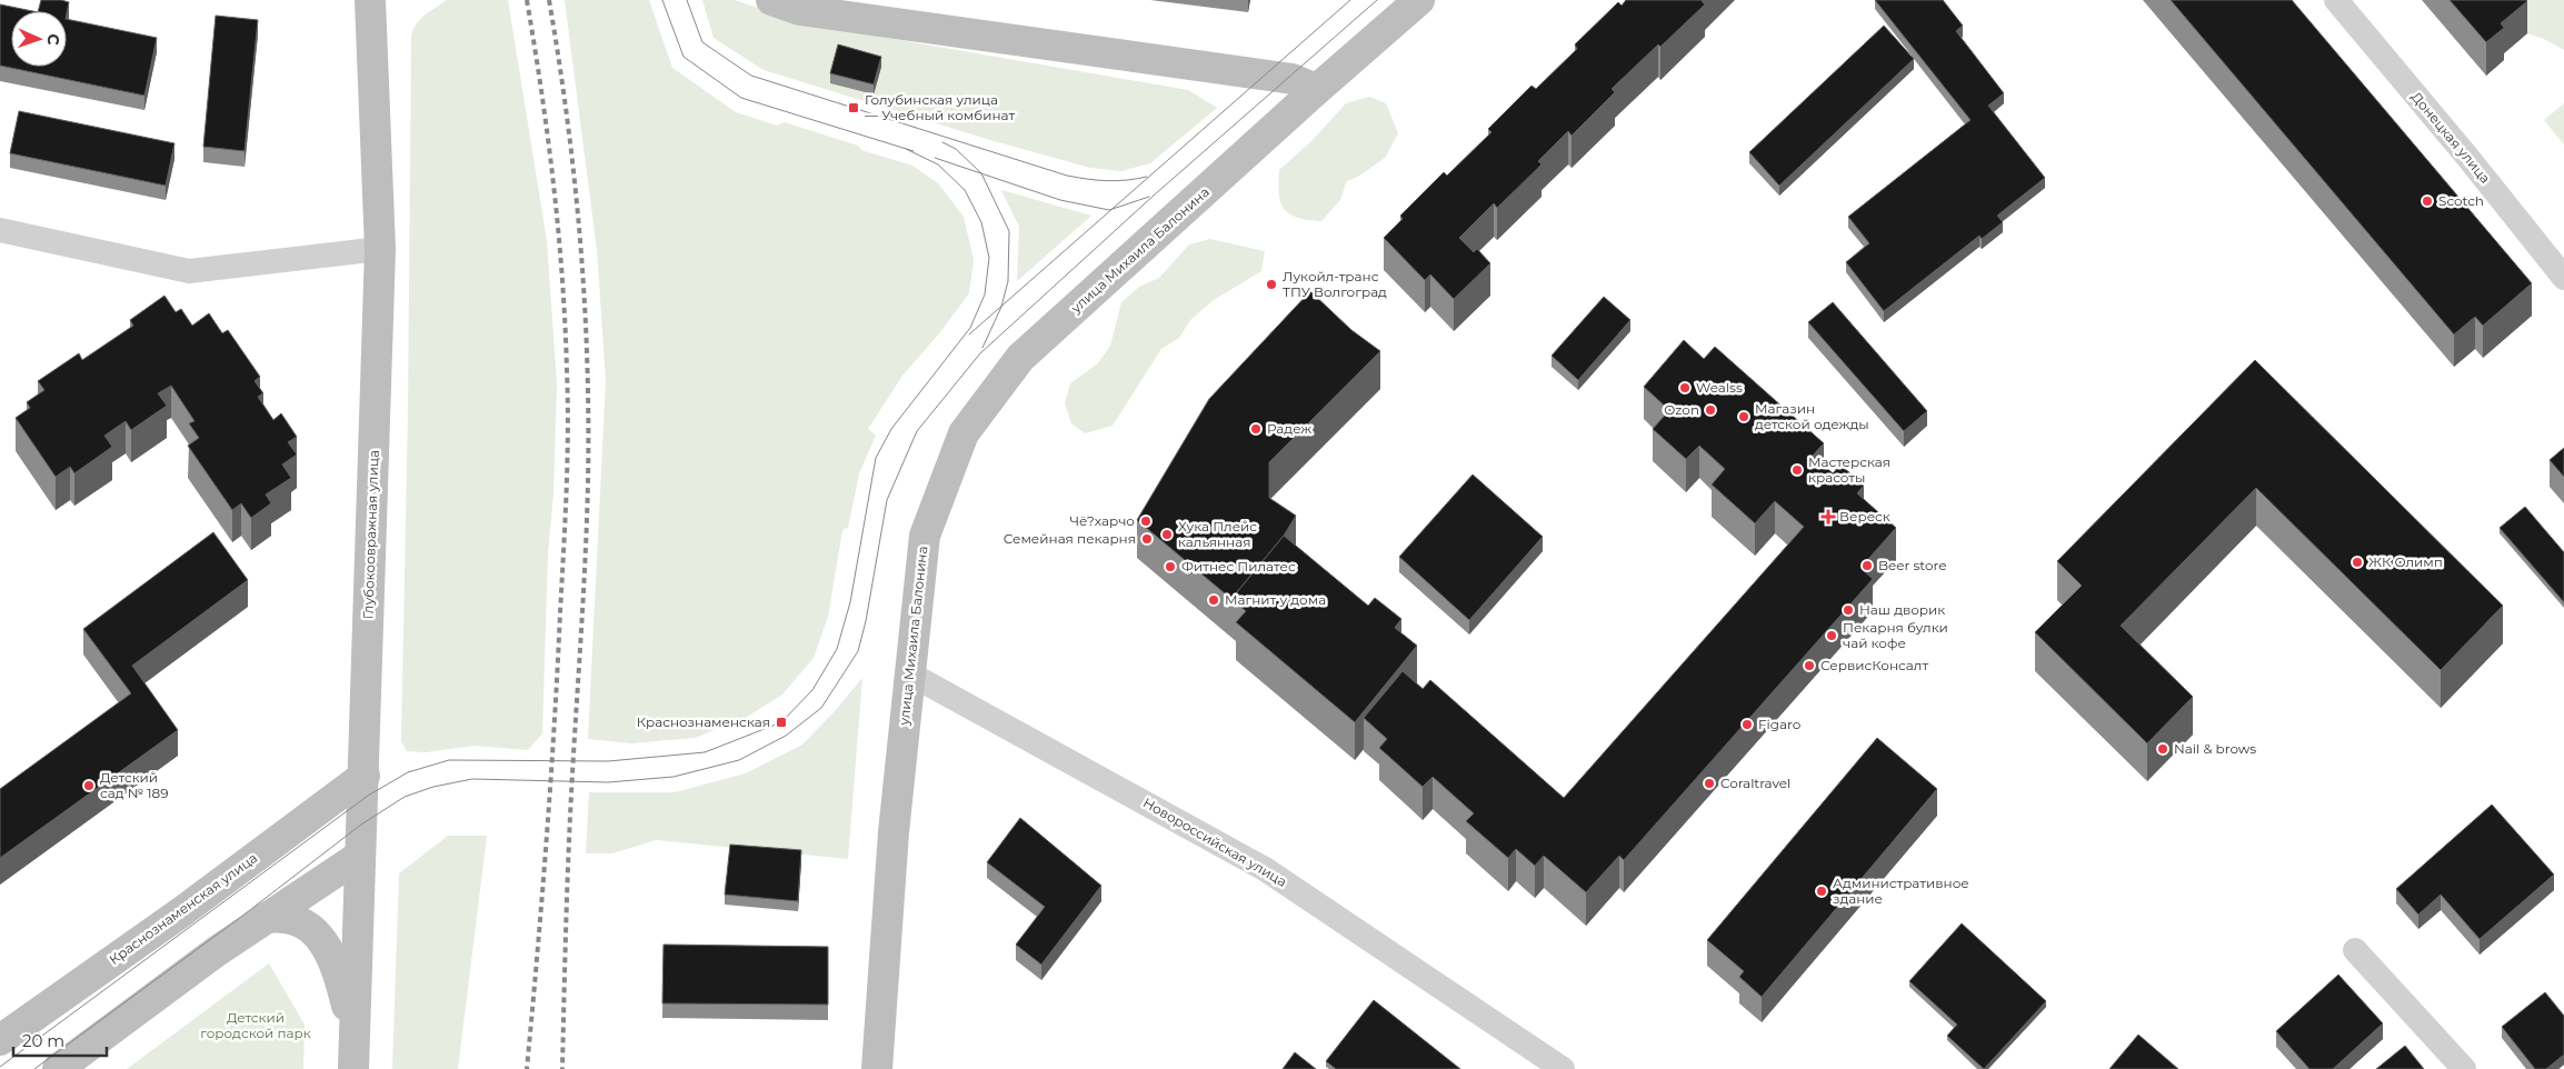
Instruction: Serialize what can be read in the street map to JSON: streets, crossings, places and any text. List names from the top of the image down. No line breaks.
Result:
{"streets":{"main road":["улица Михаила Балонина","Глубокоовражная улица","Краснознаменская улица"],"street":["Донецкая улица","Новороссийская улица"]},"crossings":[["улица Михаила Балонина","Новороссийская улица"],["Глубокоовражная улица","Краснознаменская улица"]],"parks":["Детский городской парк"],"places":{"transit":["Голубинская улица — Учебный комбинат","Краснознаменская"],"other":["Scotch","Лукойл-транс ТПУ Волгоград","Wealss","Ozon","Магазин детской одежды","Радеж","Мастерская красоты","Чё?харчо","Хука Плейс кальянная","Семейная пекарня","ЖК Олимп","Beer store","Фитнес Пилатес","Магнит у дома","Наш дворик","Пекарня булки чай кофе","СервисКонсалт","Figaro","Nail & brows","Coraltravel","Детский сад № 189","Административное здание"],"health":["Вереск"]},"scale_bar":"20 m","north":"right"}
